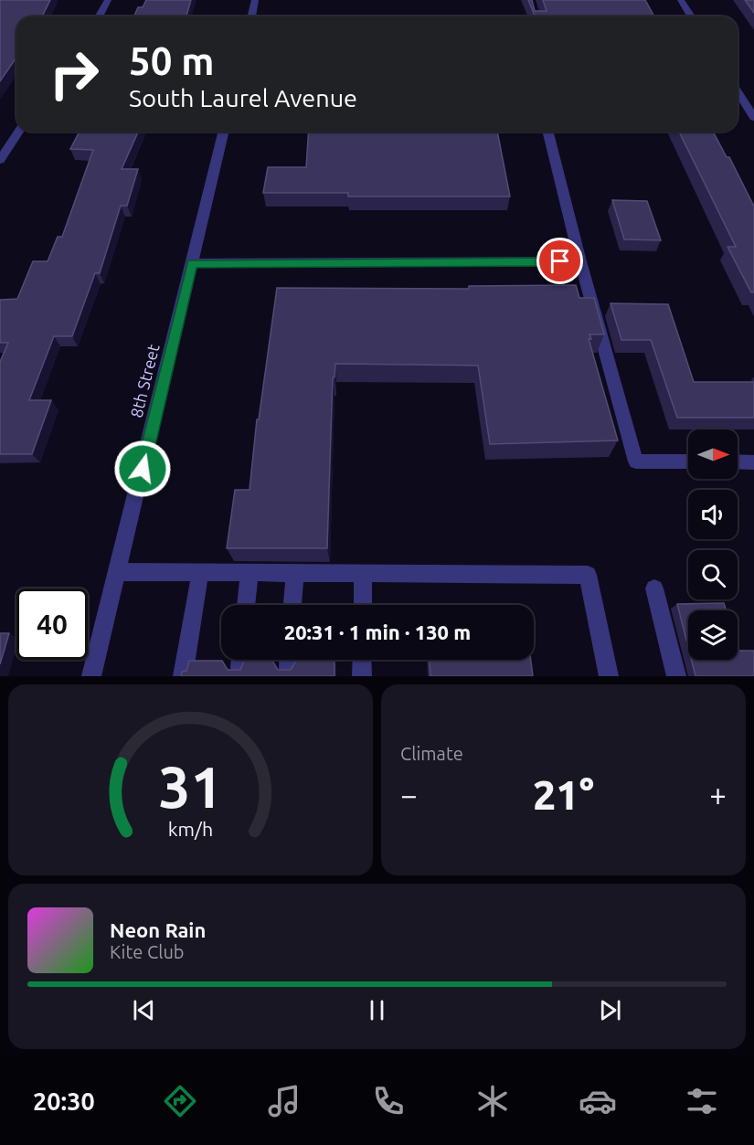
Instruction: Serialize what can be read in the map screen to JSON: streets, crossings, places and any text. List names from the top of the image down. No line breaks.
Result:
{"streets":{"street":["8th Street"]},"north":"right","page":{"turn":["50 m","South Laurel Avenue"],"limit":"40","trip":"20:31 · 1 min · 130 m","tile":"Climate","heat":["−","21°","+"],"song":["Neon Rain","Kite Club"],"tabs":"20:30","gauge":["31","km/h"]}}
